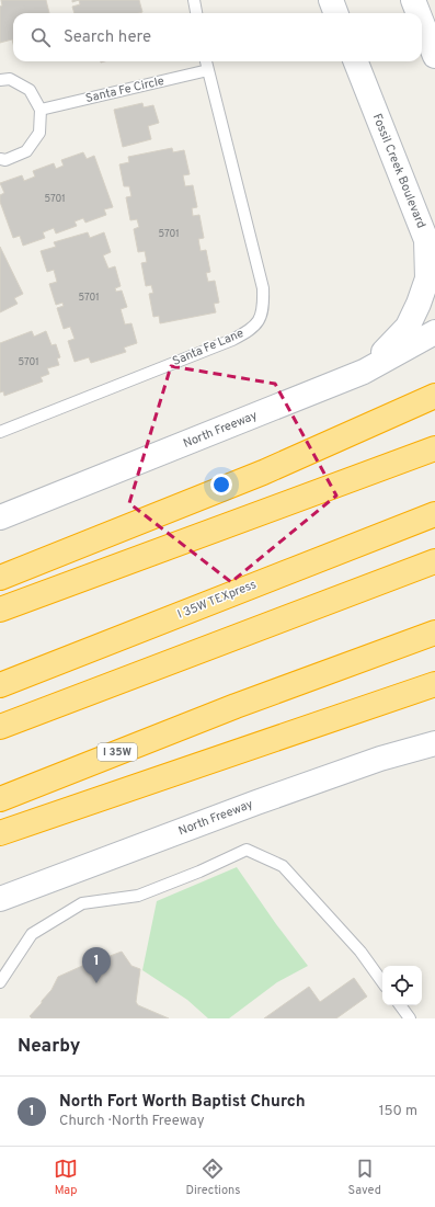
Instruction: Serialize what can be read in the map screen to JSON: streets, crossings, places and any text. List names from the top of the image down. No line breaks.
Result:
{"streets":{"highway":["I 35W TEXpress","I 35W"],"main road":["Fossil Creek Boulevard","North Freeway"],"lane":["Santa Fe Circle","Santa Fe Lane"]},"crossings":[["Santa Fe Circle","Santa Fe Lane"],["Fossil Creek Boulevard","North Freeway"]],"house_numbers":["5701","5701","5701","5701"],"page":{"search":"Search here","pins":"1","heading":"Nearby","list":[{"mark":"1","name":"North Fort Worth Baptist Church","note":"Church · North Freeway","value":"150 m"}],"nav":["Map","Directions","Saved"]}}
